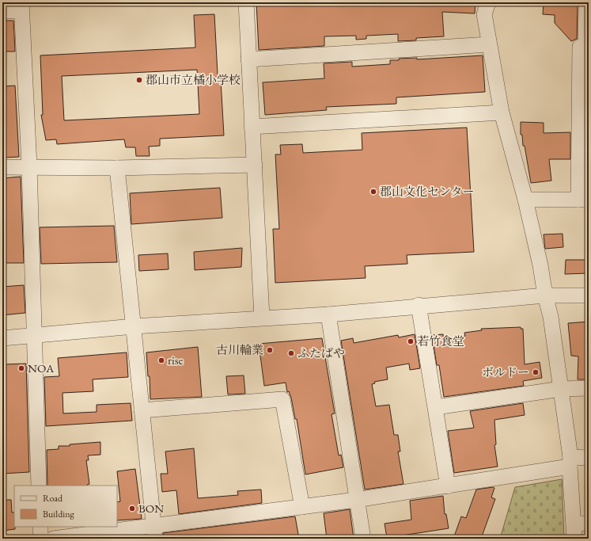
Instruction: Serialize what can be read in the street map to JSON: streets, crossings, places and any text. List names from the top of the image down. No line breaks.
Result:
{"places":["郡山市立橘小学校","郡山文化センター","若竹食堂","古川輪業","ふたばや","rise","NOA","ボルドー","BON"],"legend":["Road","Building"]}
